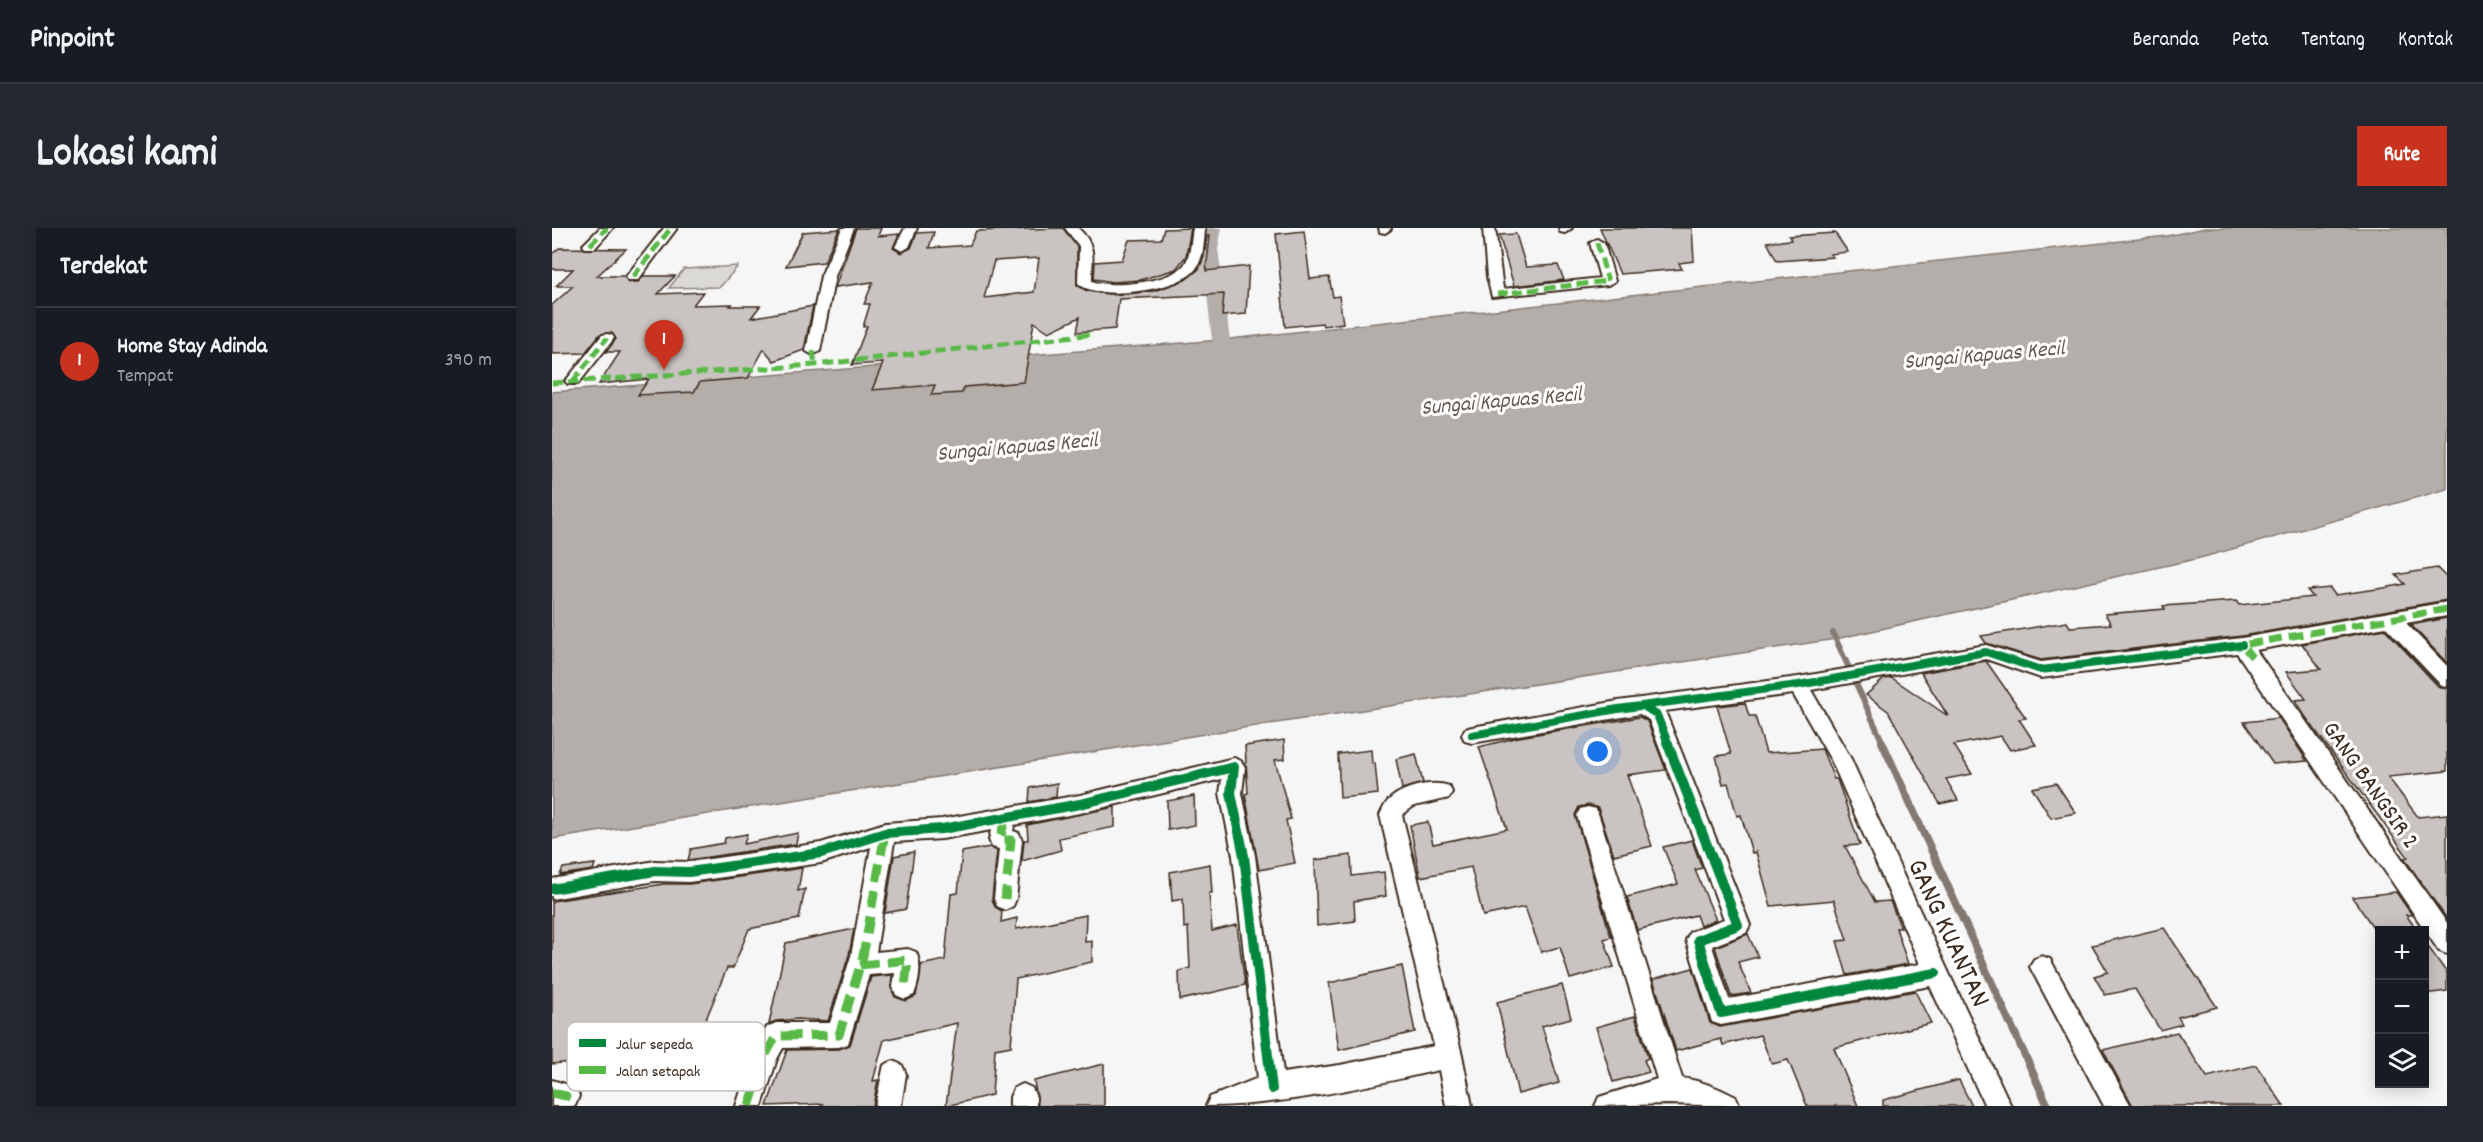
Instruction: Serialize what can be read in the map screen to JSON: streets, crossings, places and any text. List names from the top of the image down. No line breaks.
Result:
{"streets":{"street":["GANG BANGSIR 2","GANG KUANTAN"]},"water":["Sungai Kapuas Kecil"],"legend":["Jalur sepeda","Jalan setapak"],"page":{"header":"Pinpoint","nav":["Beranda","Peta","Tentang","Kontak"],"title":"Lokasi kami","buttons":"Rute","heading":"Terdekat","list":[{"mark":"1","name":"Home Stay Adinda","note":"Tempat","value":"390 m"}],"pins":"1","map_buttons":["+","−"]}}
